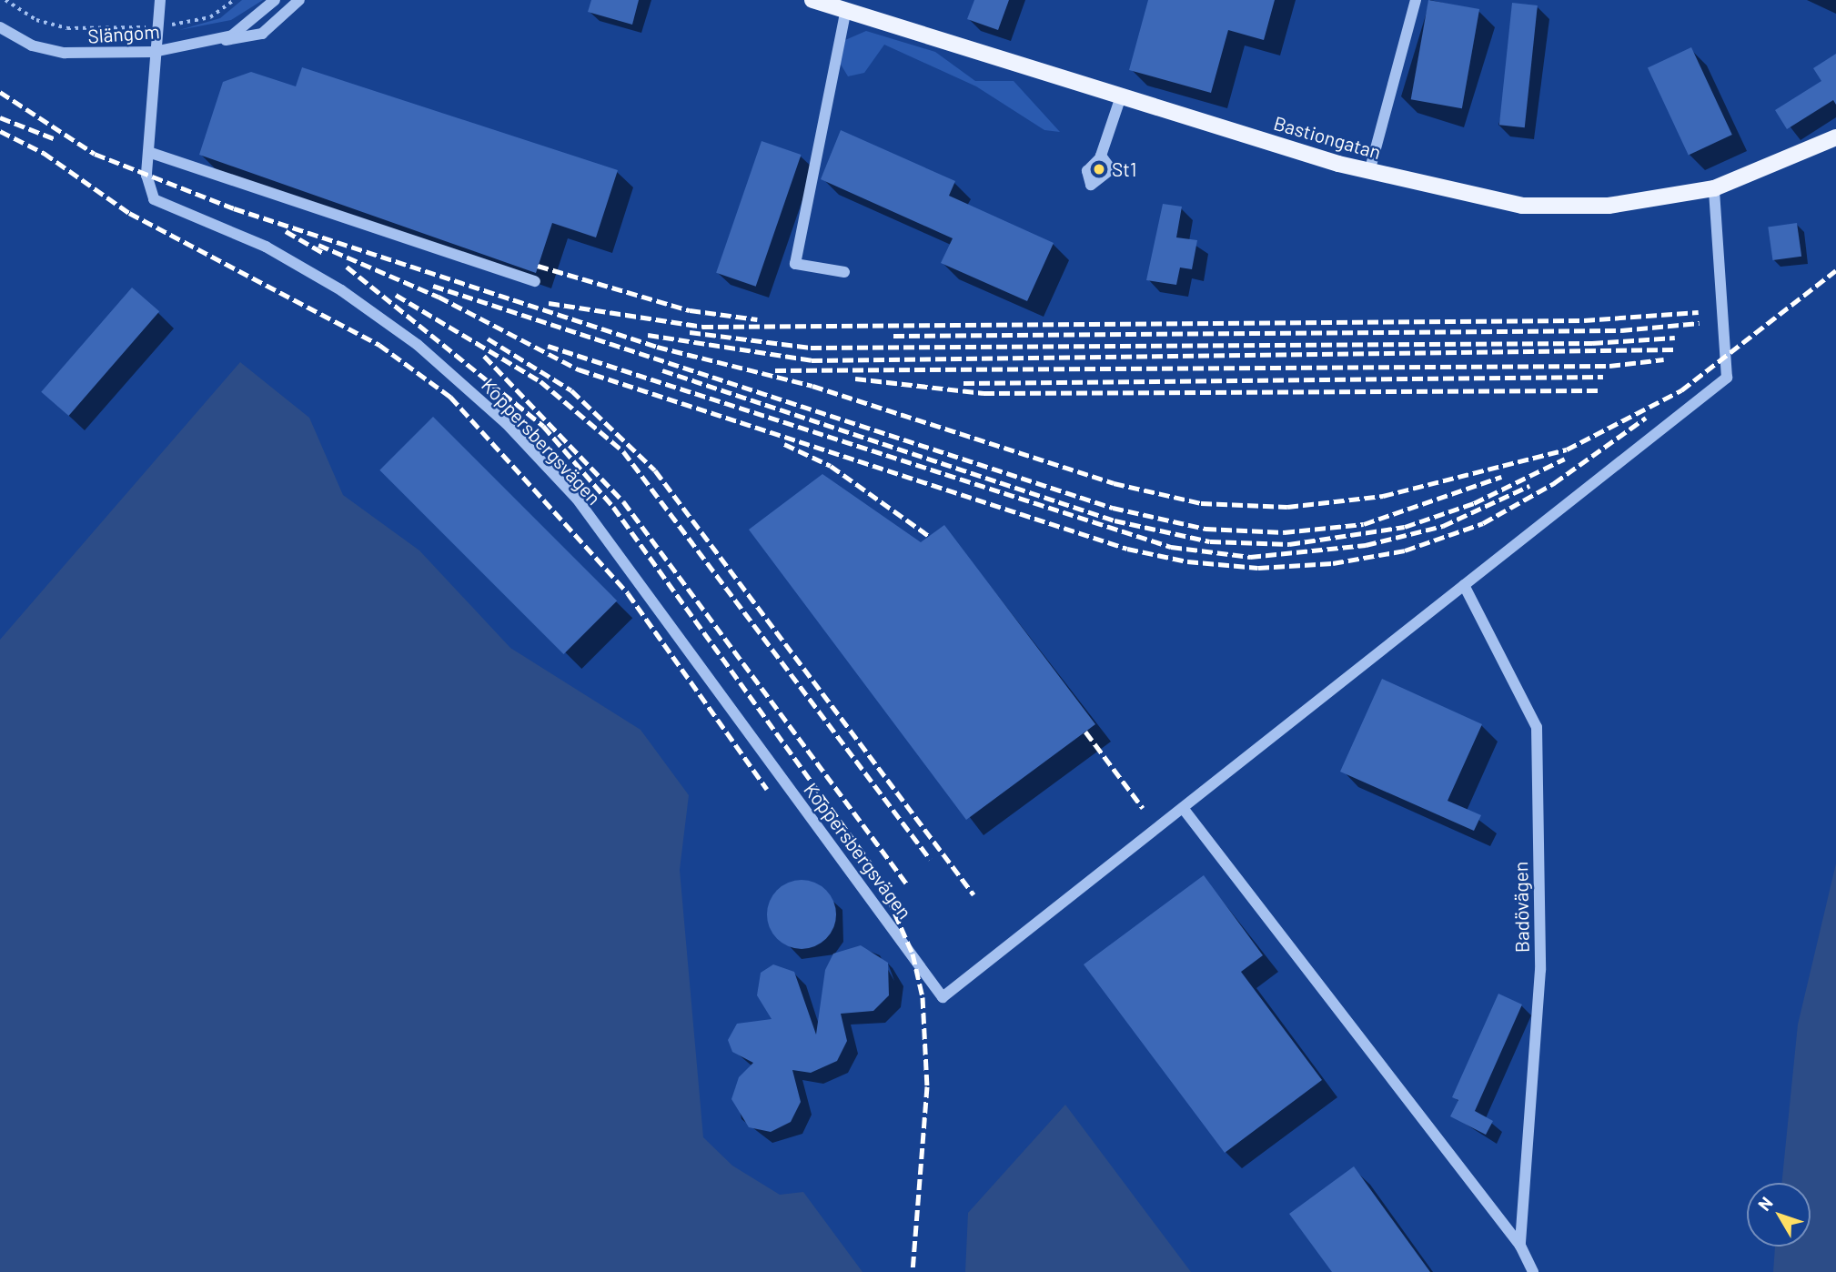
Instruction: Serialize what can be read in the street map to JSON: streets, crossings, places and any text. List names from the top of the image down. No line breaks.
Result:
{"streets":{"main road":["Bastiongatan"],"street":["Slängom","Koppersbergsvägen","Badövägen"]},"crossings":[["Slängom","Koppersbergsvägen"]],"places":["St1"],"north":"top left"}
